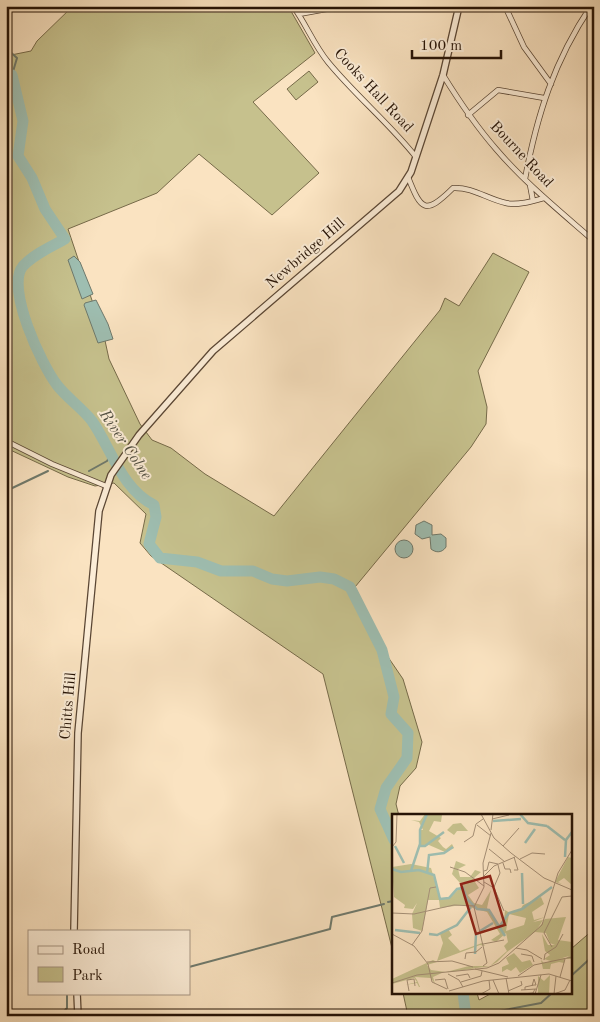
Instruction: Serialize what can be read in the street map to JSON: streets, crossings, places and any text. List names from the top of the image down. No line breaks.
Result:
{"streets":{"street":["Cooks Hall Road","Bourne Road","Newbridge Hill","Chitts Hill"]},"crossings":[["Cooks Hall Road","Newbridge Hill"],["Bourne Road","Newbridge Hill"],["Newbridge Hill","Chitts Hill"]],"water":["River Colne"],"legend":["Road","Park"],"scale_bar":"100 m"}
